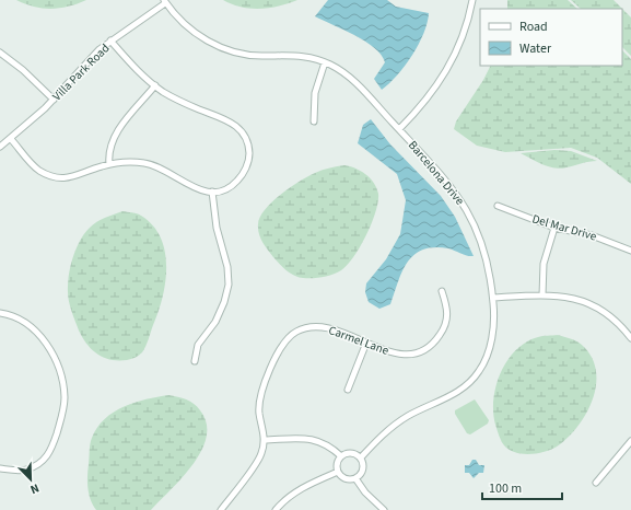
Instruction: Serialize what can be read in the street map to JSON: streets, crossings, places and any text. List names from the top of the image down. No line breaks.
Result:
{"streets":{"street":["Villa Park Road","Barcelona Drive","Del Mar Drive","Carmel Lane"]},"crossings":[["Villa Park Road","Barcelona Drive"]],"legend":["Road","Water"],"scale_bar":"100 m","north":"bottom right"}
